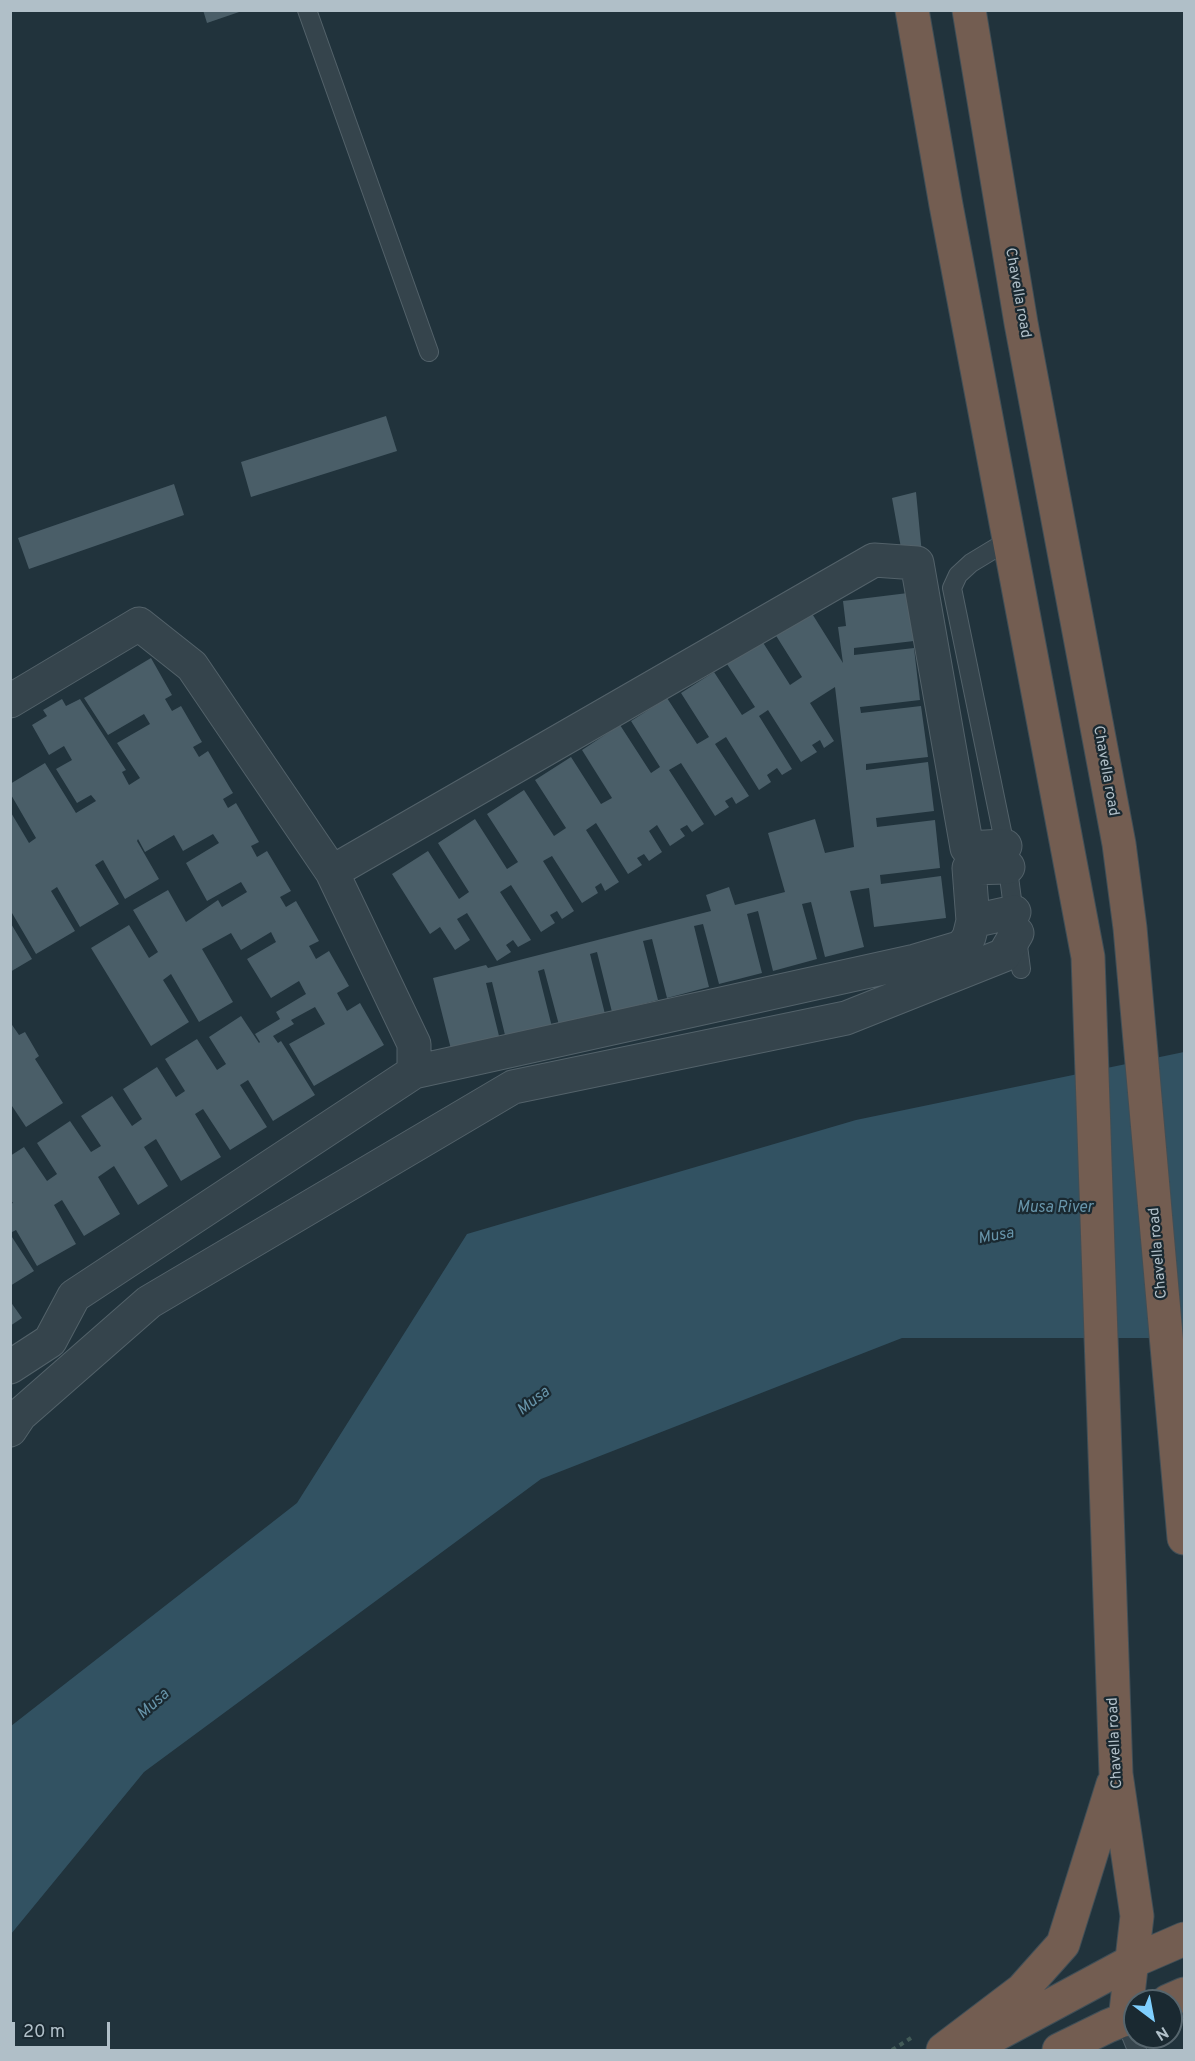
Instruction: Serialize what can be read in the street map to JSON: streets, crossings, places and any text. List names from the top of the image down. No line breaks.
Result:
{"streets":{"highway":["Chavella road"]},"water":["Musa River","Musa"],"scale_bar":"20 m","north":"bottom right"}
